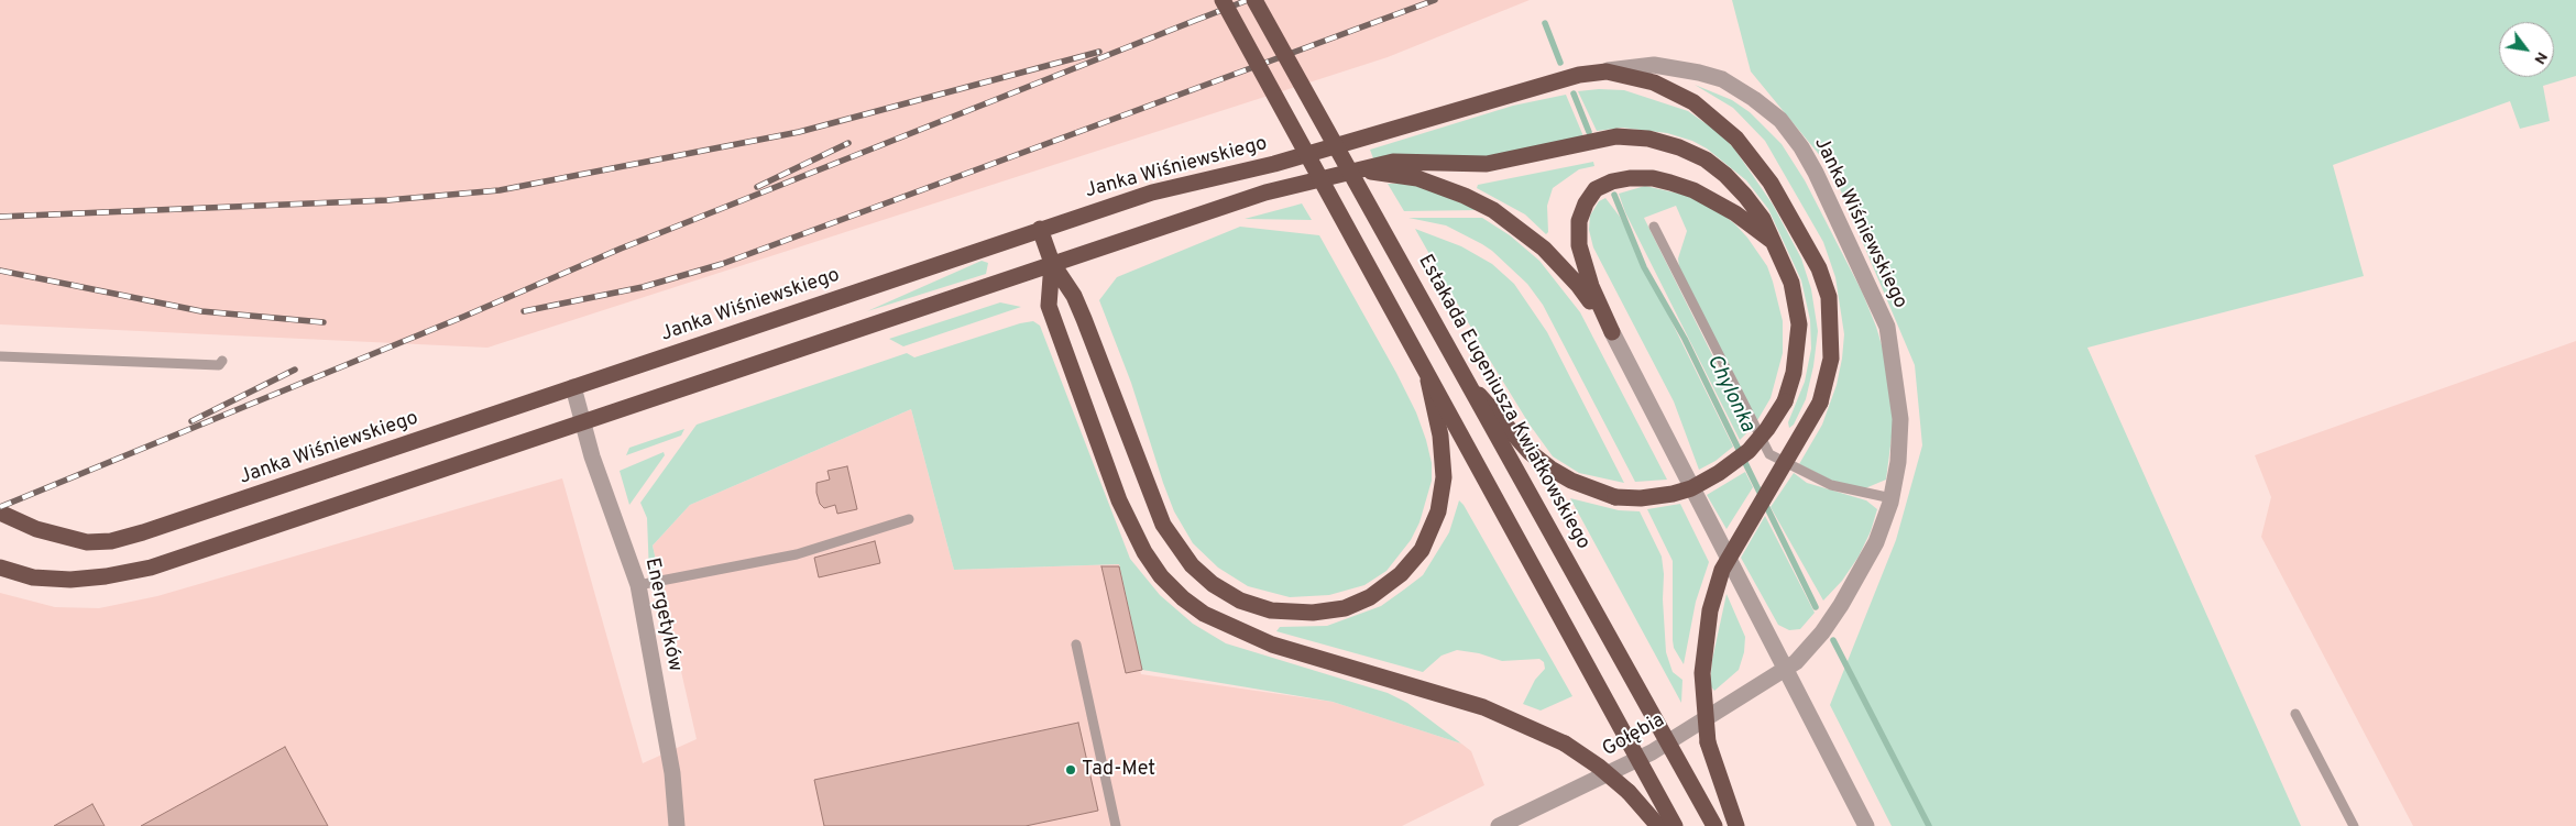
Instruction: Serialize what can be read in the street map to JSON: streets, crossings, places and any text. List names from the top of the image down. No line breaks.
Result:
{"streets":{"highway":["Janka Wiśniewskiego","Estakada Eugeniusza Kwiatkowskiego"],"street":["Energetyków","Gołębia"]},"crossings":[["Janka Wiśniewskiego","Energetyków"],["Janka Wiśniewskiego","Gołębia"]],"water":["Chylonka"],"places":["Tad-Met"],"north":"bottom right"}
